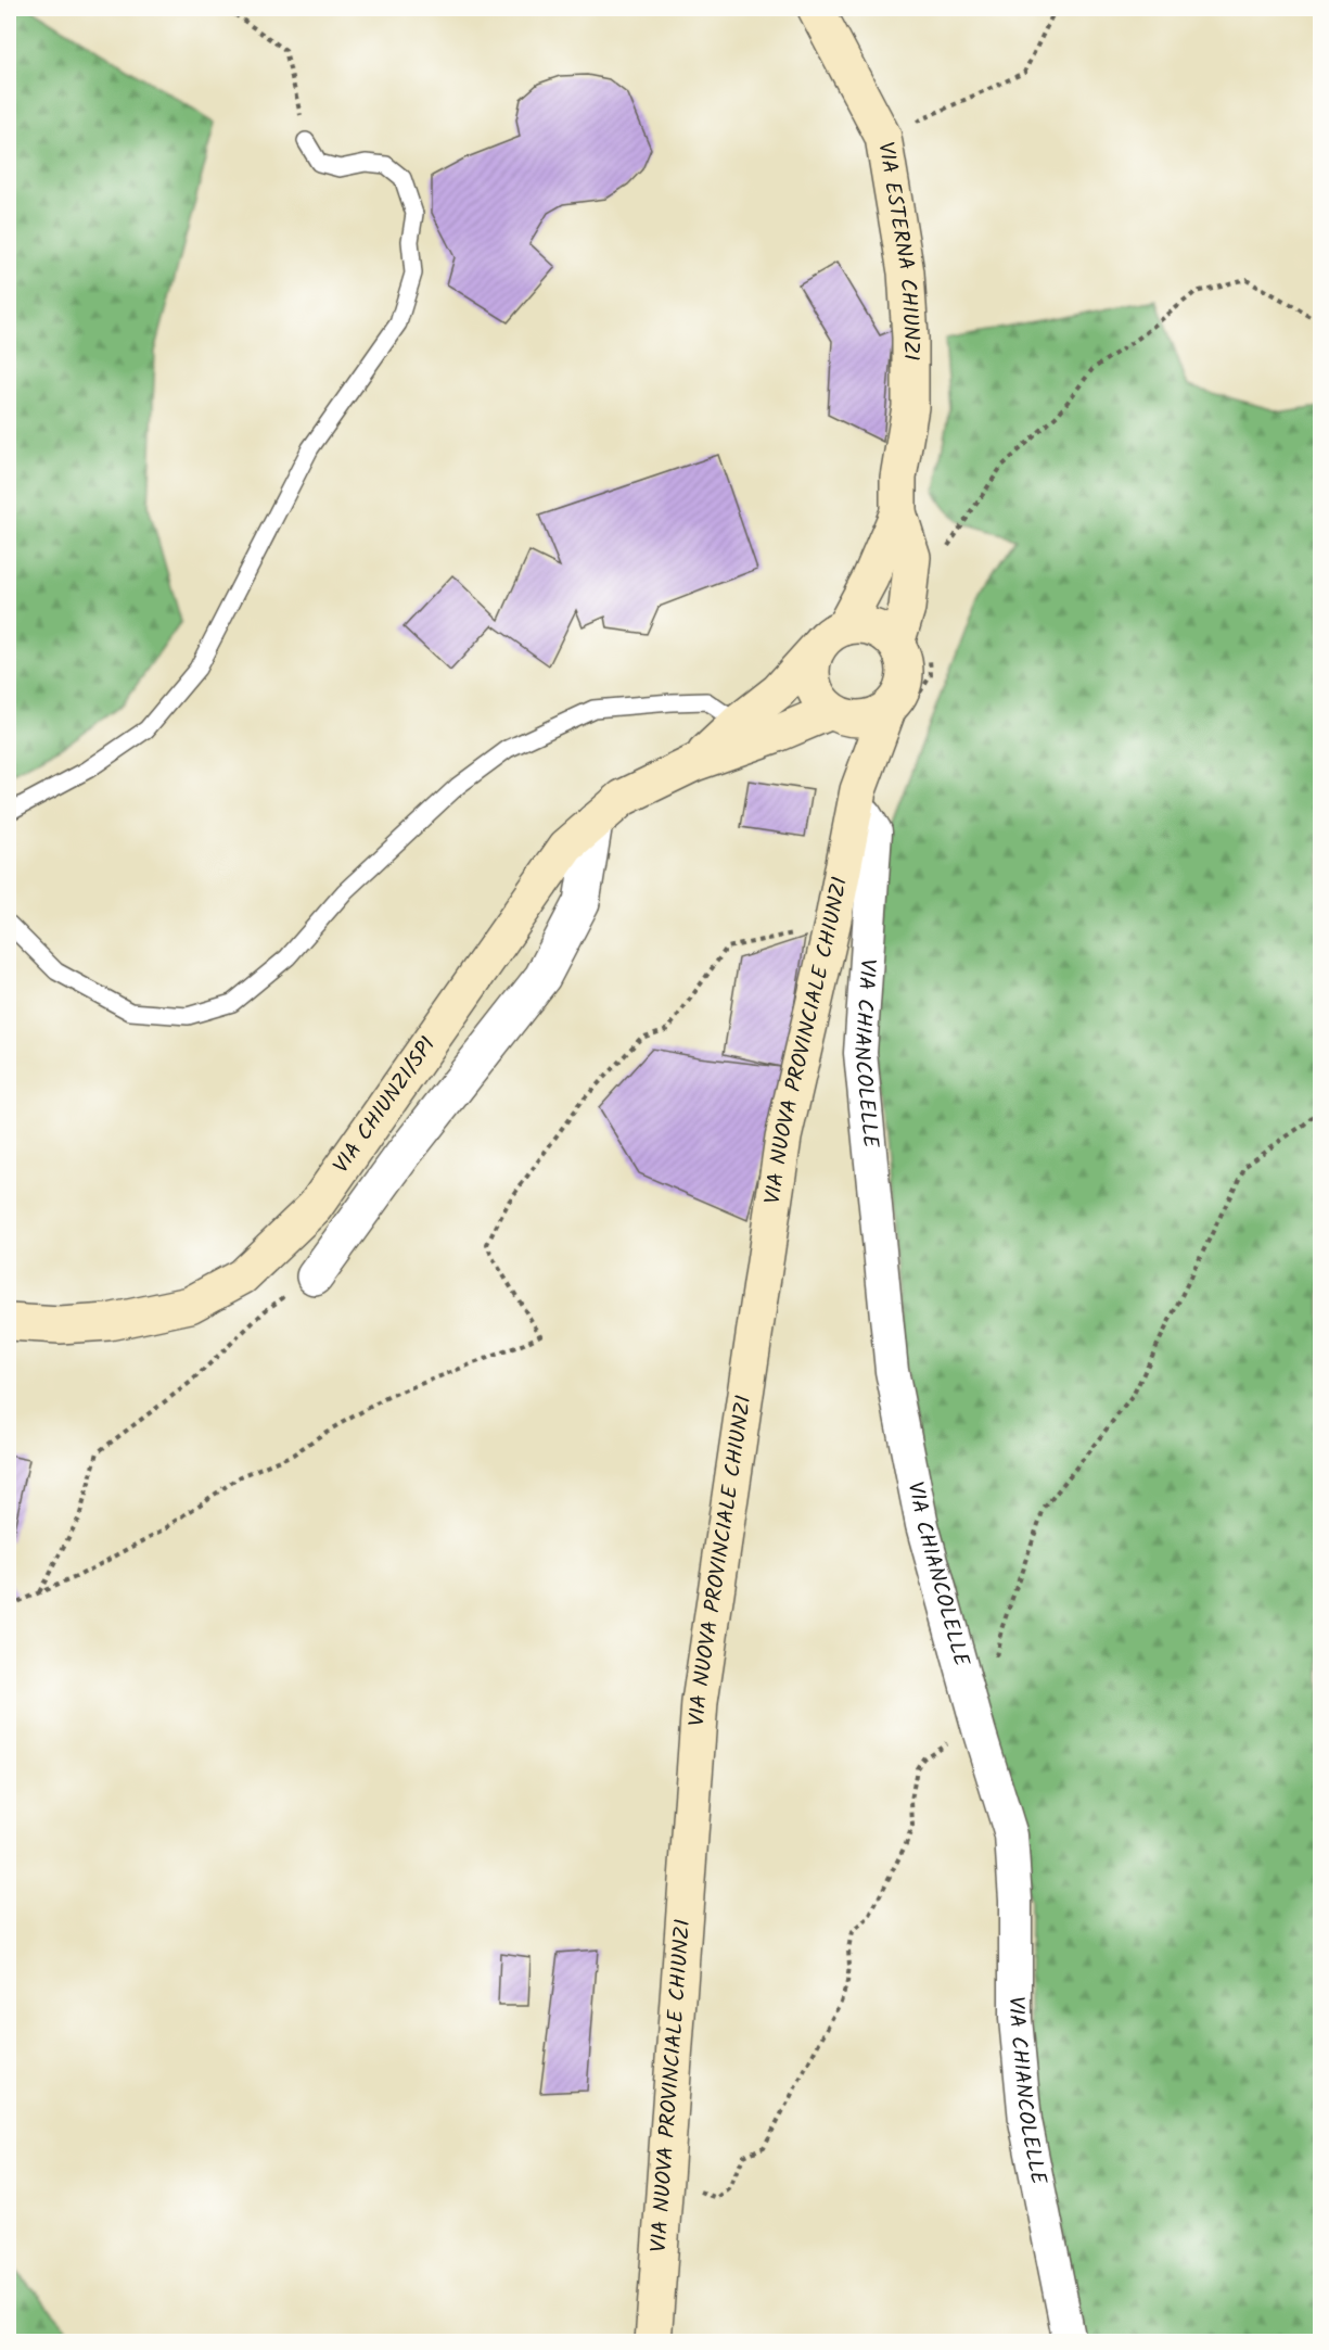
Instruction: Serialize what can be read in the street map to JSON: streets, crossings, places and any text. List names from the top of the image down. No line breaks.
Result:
{"streets":{"main road":["VIA ESTERNA CHIUNZI","VIA NUOVA PROVINCIALE CHIUNZI","VIA CHIUNZI/SP1"],"street":["VIA CHIANCOLELLE"]},"crossings":[["VIA NUOVA PROVINCIALE CHIUNZI","VIA CHIANCOLELLE"]]}
